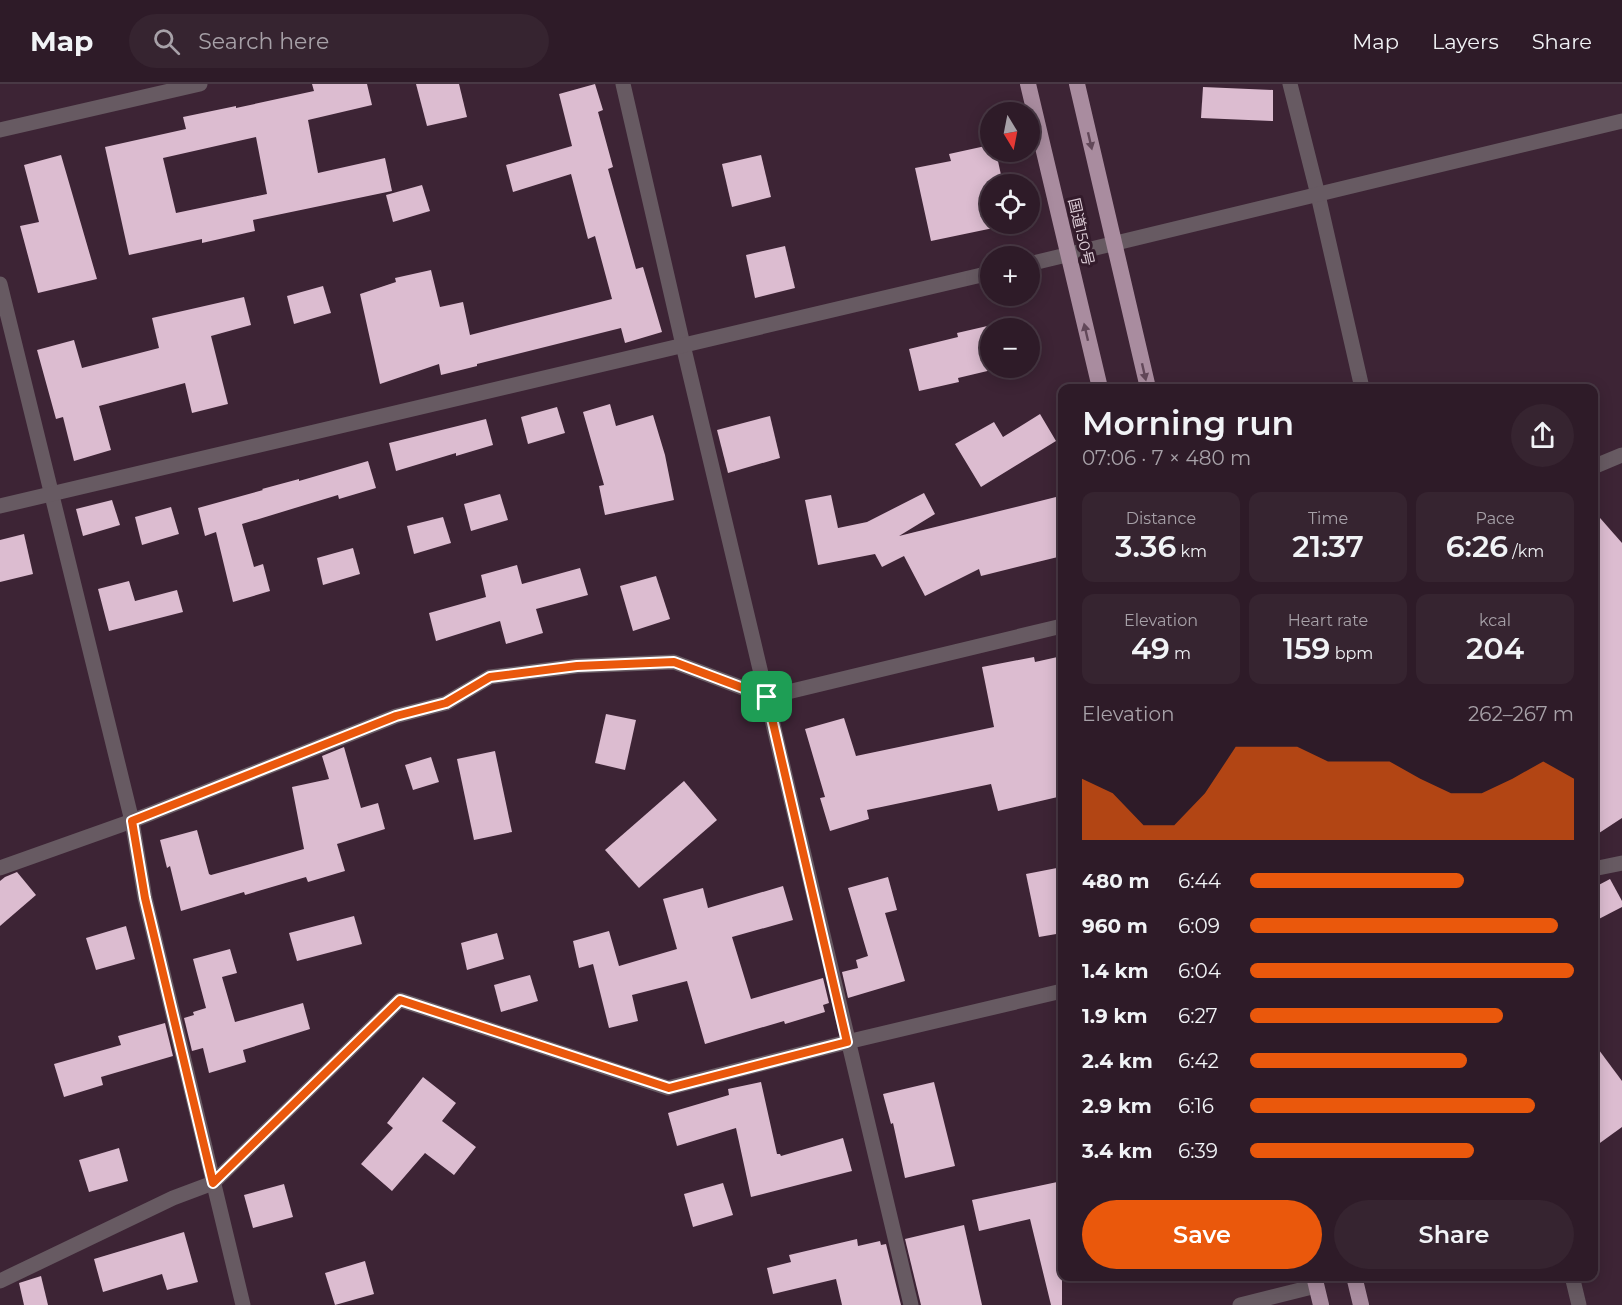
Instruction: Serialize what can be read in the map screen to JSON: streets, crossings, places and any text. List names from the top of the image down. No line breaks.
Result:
{"streets":{"highway":["国道150号"]},"north":"bottom","page":{"header":"Map","search":"Search here","nav":["Map","Layers","Share"],"map_buttons":["+","−"],"heading":["Morning run","07:06 · 7 × 480 m"],"stats":[["Distance","3.36 km"],["Time","21:37"],["Pace","6:26 /km"],["Elevation","49 m"],["Heart rate","159 bpm"],["kcal","204"]],"chart":["Elevation","262–267 m"],"list":[{"name":"480 m","note":"6:44"},{"name":"960 m","note":"6:09"},{"name":"1.4 km","note":"6:04"},{"name":"1.9 km","note":"6:27"},{"name":"2.4 km","note":"6:42"},{"name":"2.9 km","note":"6:16"},{"name":"3.4 km","note":"6:39"}],"buttons":["Save","Share"]}}
